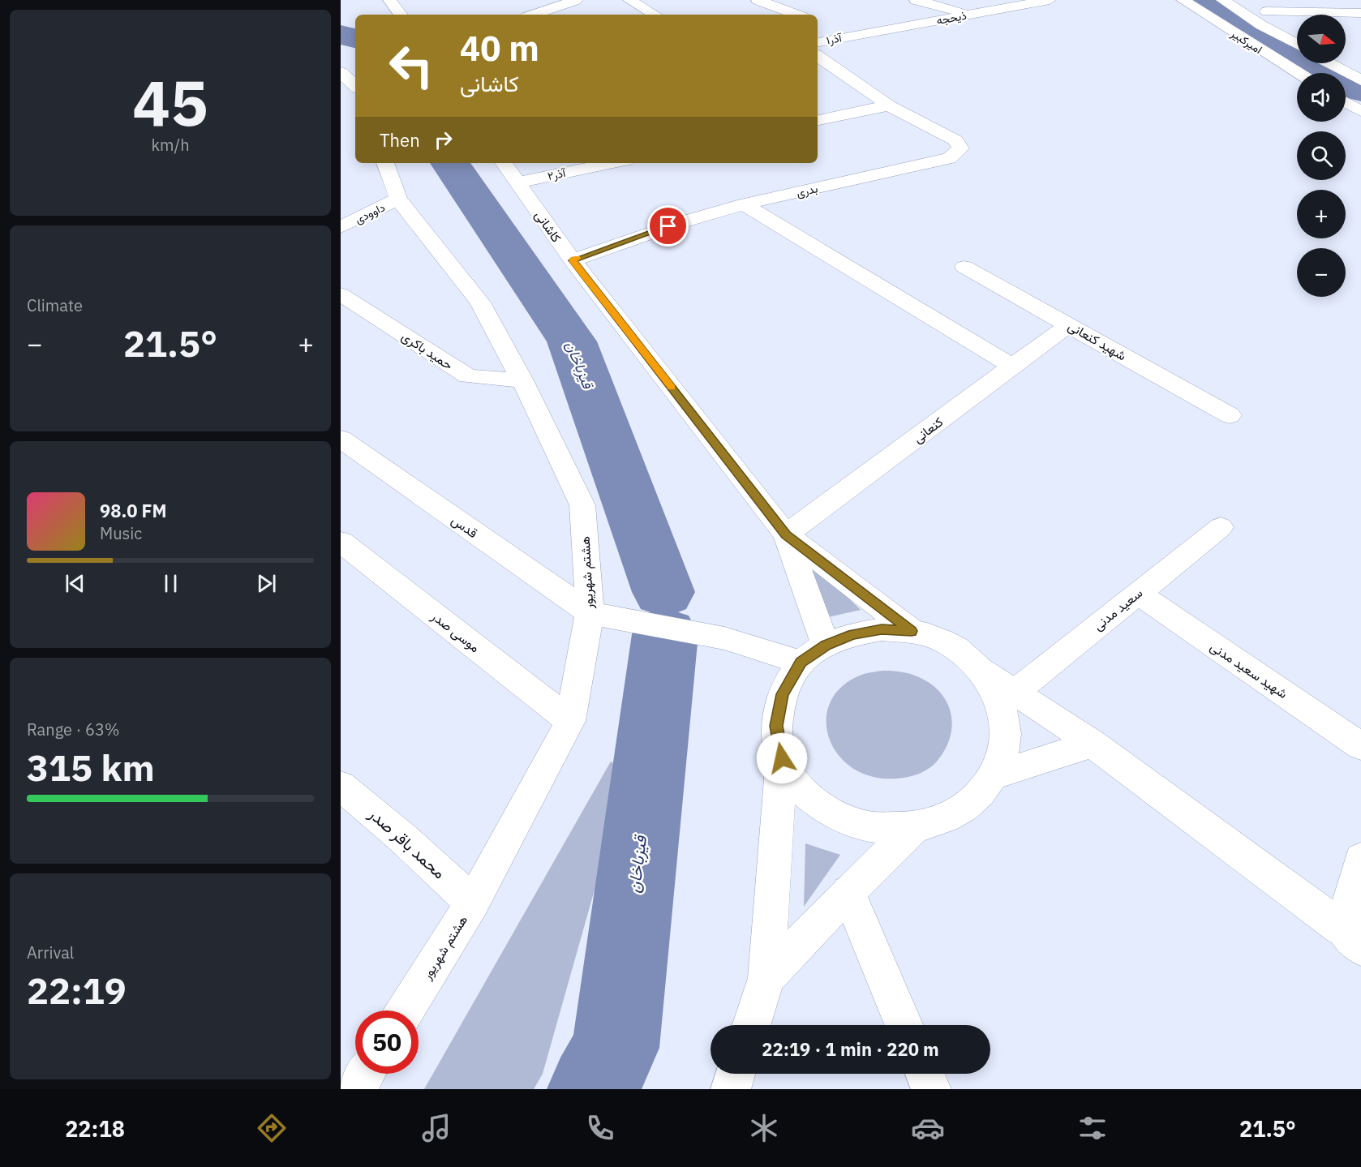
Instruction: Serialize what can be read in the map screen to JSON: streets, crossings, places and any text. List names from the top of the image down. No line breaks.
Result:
{"streets":{"street":["ذیحجه","آذر۱","امیرکبیر","آذر۲","بدری","داوودی","کاشانی","شهید کنعانی","حمید باکری","کنعانی","قدس","هشتم شهریور","سعید مدنی","موسی صدر","شهید سعید مدنی","محمد باقر صدر"]},"crossings":[["ذیحجه","آذر۱"],["آذر۲","کاشانی"],["بدری","کاشانی"],["داوودی","هشتم شهریور"],["کاشانی","کنعانی"],["شهید کنعانی","کنعانی"],["حمید باکری","هشتم شهریور"],["قدس","هشتم شهریور"],["هشتم شهریور","موسی صدر"],["هشتم شهریور","محمد باقر صدر"],["سعید مدنی","شهید سعید مدنی"]],"water":["قیزباخان"],"north":"right","page":{"tile":[["45","km/h"],"Climate",["Range · 63%","315 km"],["Arrival","22:19"]],"map_buttons":["+","−"],"turn":["40 m","کاشانی"],"then":"Then","heat":["−","21.5°","+"],"song":["98.0 FM","Music"],"limit":"50","trip":"22:19 · 1 min · 220 m","tabs":["22:18","21.5°"]}}
